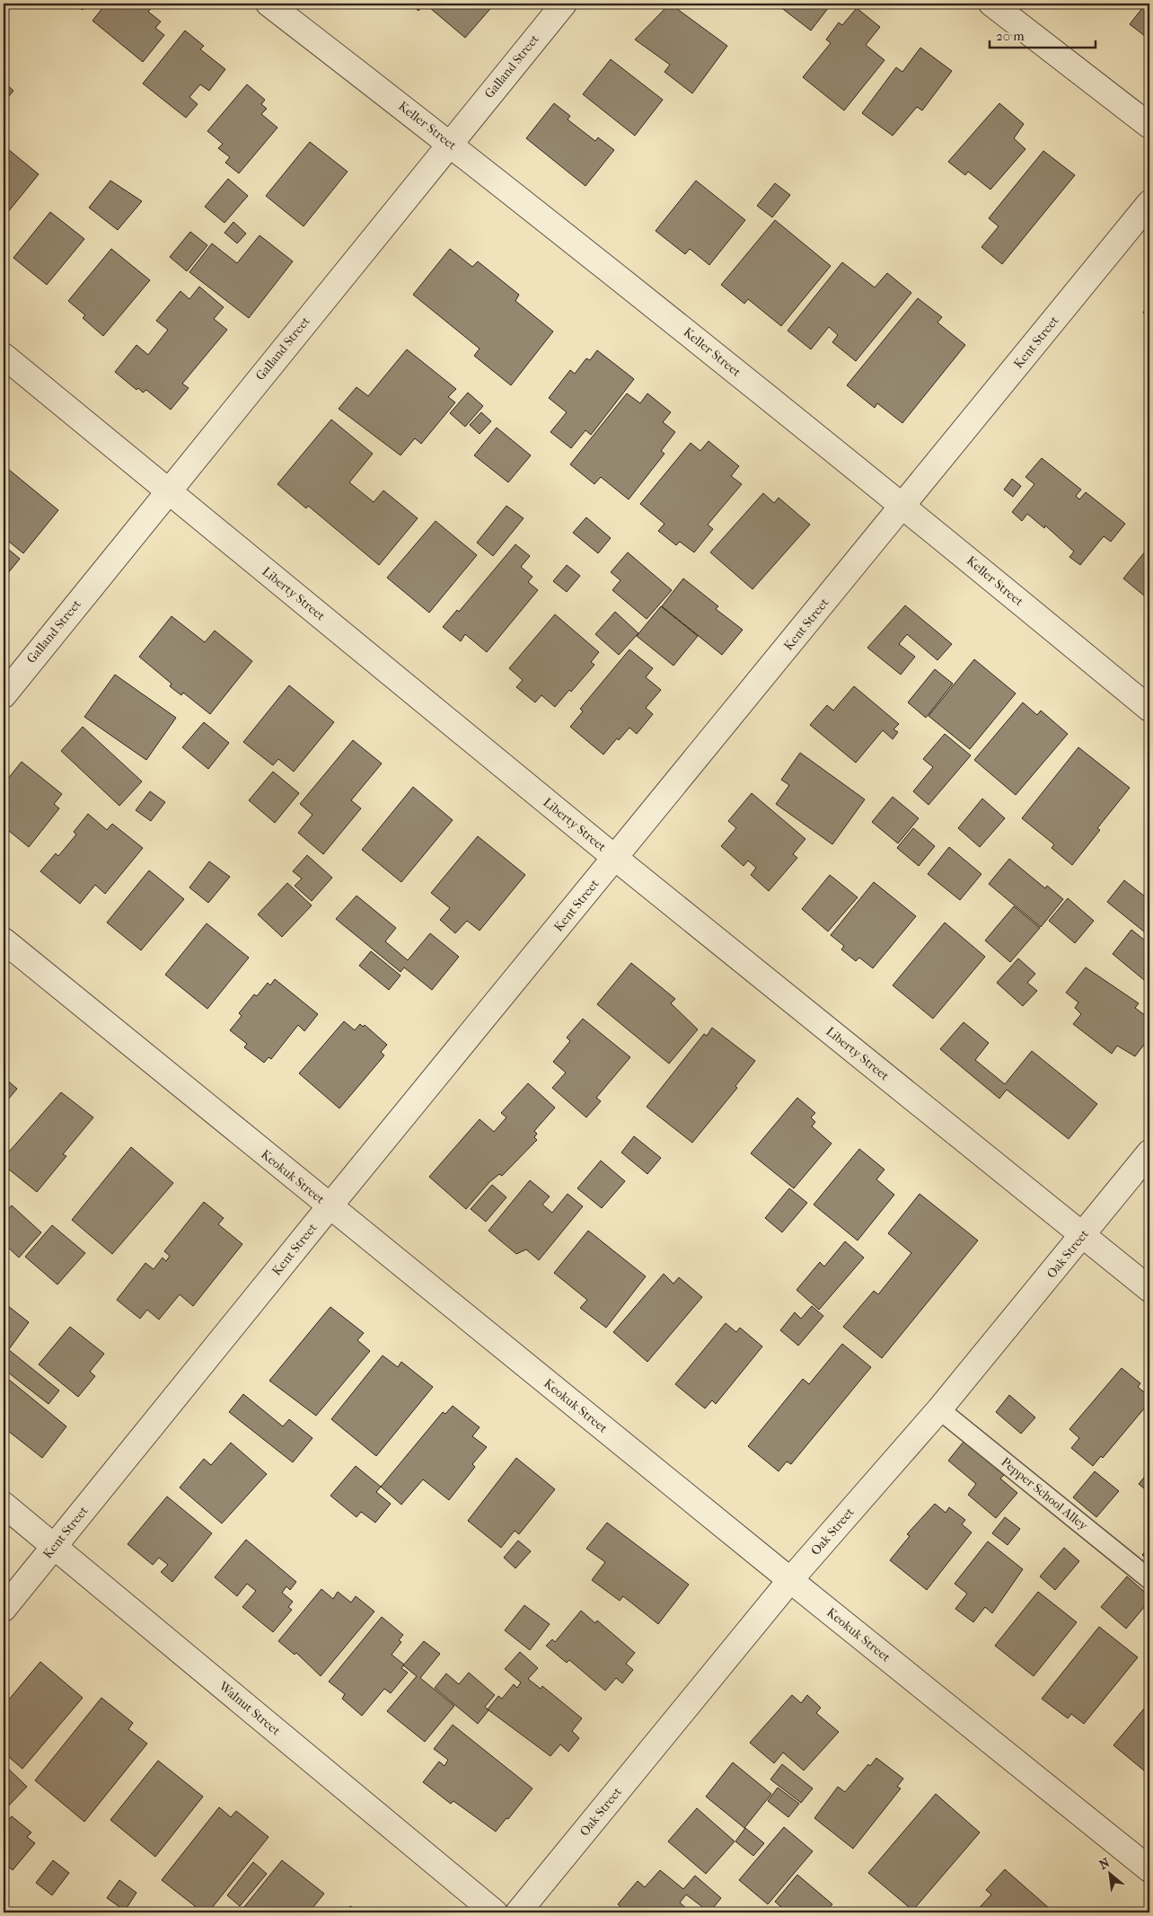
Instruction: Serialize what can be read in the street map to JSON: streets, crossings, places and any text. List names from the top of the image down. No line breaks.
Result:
{"streets":{"street":["Galland Street","Keller Street","Kent Street","Liberty Street","Keokuk Street","Oak Street","Walnut Street"],"lane":["Pepper School Alley"]},"crossings":[["Galland Street","Keller Street"],["Galland Street","Liberty Street"],["Keller Street","Kent Street"],["Kent Street","Liberty Street"],["Kent Street","Keokuk Street"],["Kent Street","Walnut Street"],["Liberty Street","Oak Street"],["Keokuk Street","Oak Street"],["Oak Street","Pepper School Alley"]],"scale_bar":"20 m","north":"top left"}
